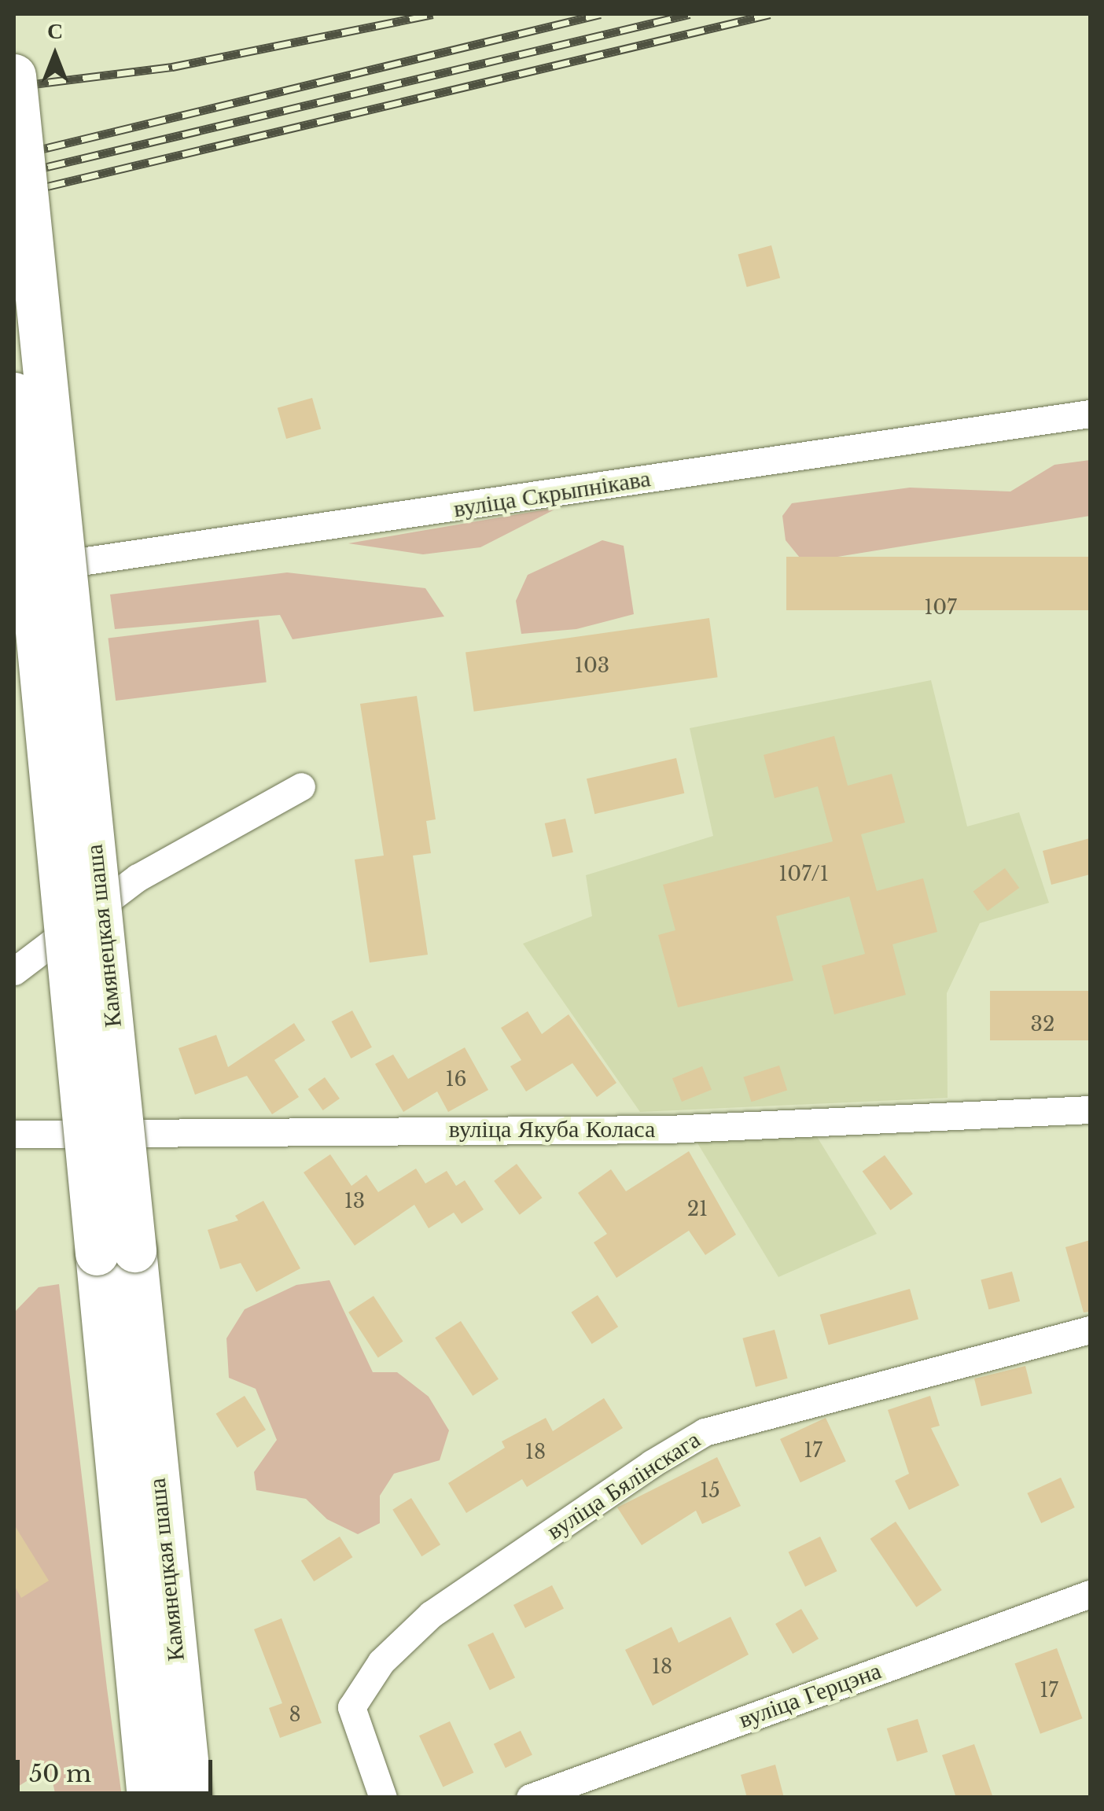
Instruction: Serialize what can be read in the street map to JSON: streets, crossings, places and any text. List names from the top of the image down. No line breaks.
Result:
{"streets":{"main road":["Камянецкая шаша"],"street":["вуліца Скрыпнікава","вуліца Якуба Коласа","вуліца Бялінскага","вуліца Герцэна"]},"house_numbers":["107","103","107/1","32","16","13","21","17","18","15","18","17","8"],"scale_bar":"50 m","north":"top"}
